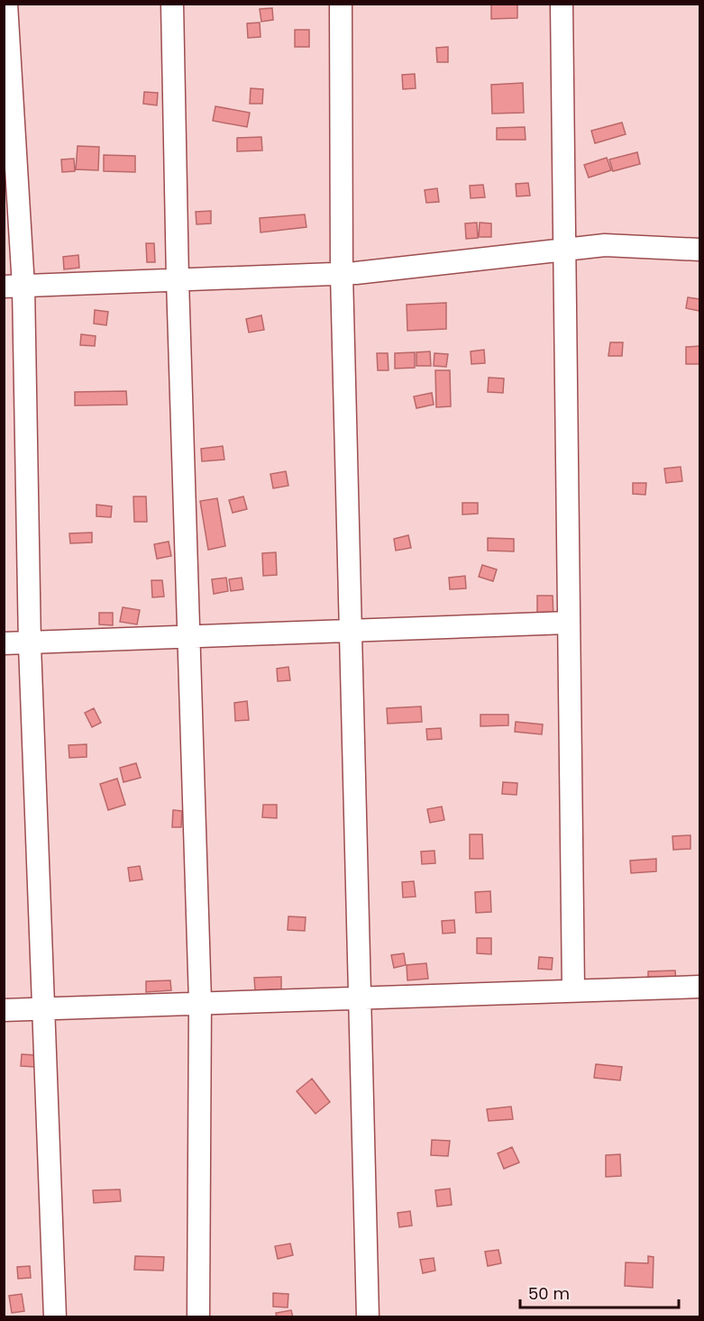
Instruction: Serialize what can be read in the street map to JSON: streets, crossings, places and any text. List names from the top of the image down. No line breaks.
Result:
{"scale_bar":"50 m"}
